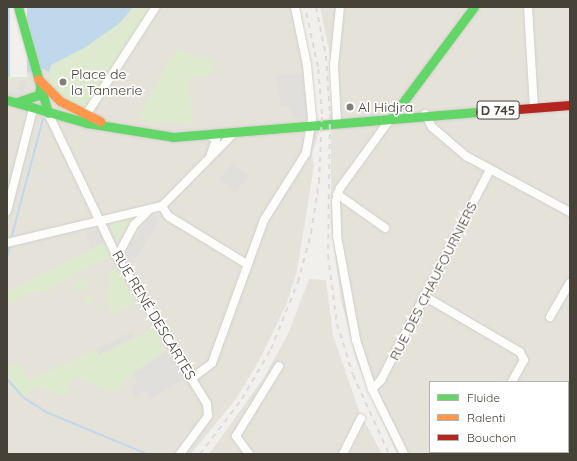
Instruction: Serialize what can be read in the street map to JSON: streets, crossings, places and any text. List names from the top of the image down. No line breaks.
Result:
{"streets":{"main road":["D 745"],"street":["RUE DES CHAUFOURNIERS","RUE RENÉ DESCARTES"]},"places":["Place de la Tannerie","Al Hidjra"],"legend":["Fluide","Ralenti","Bouchon"]}
